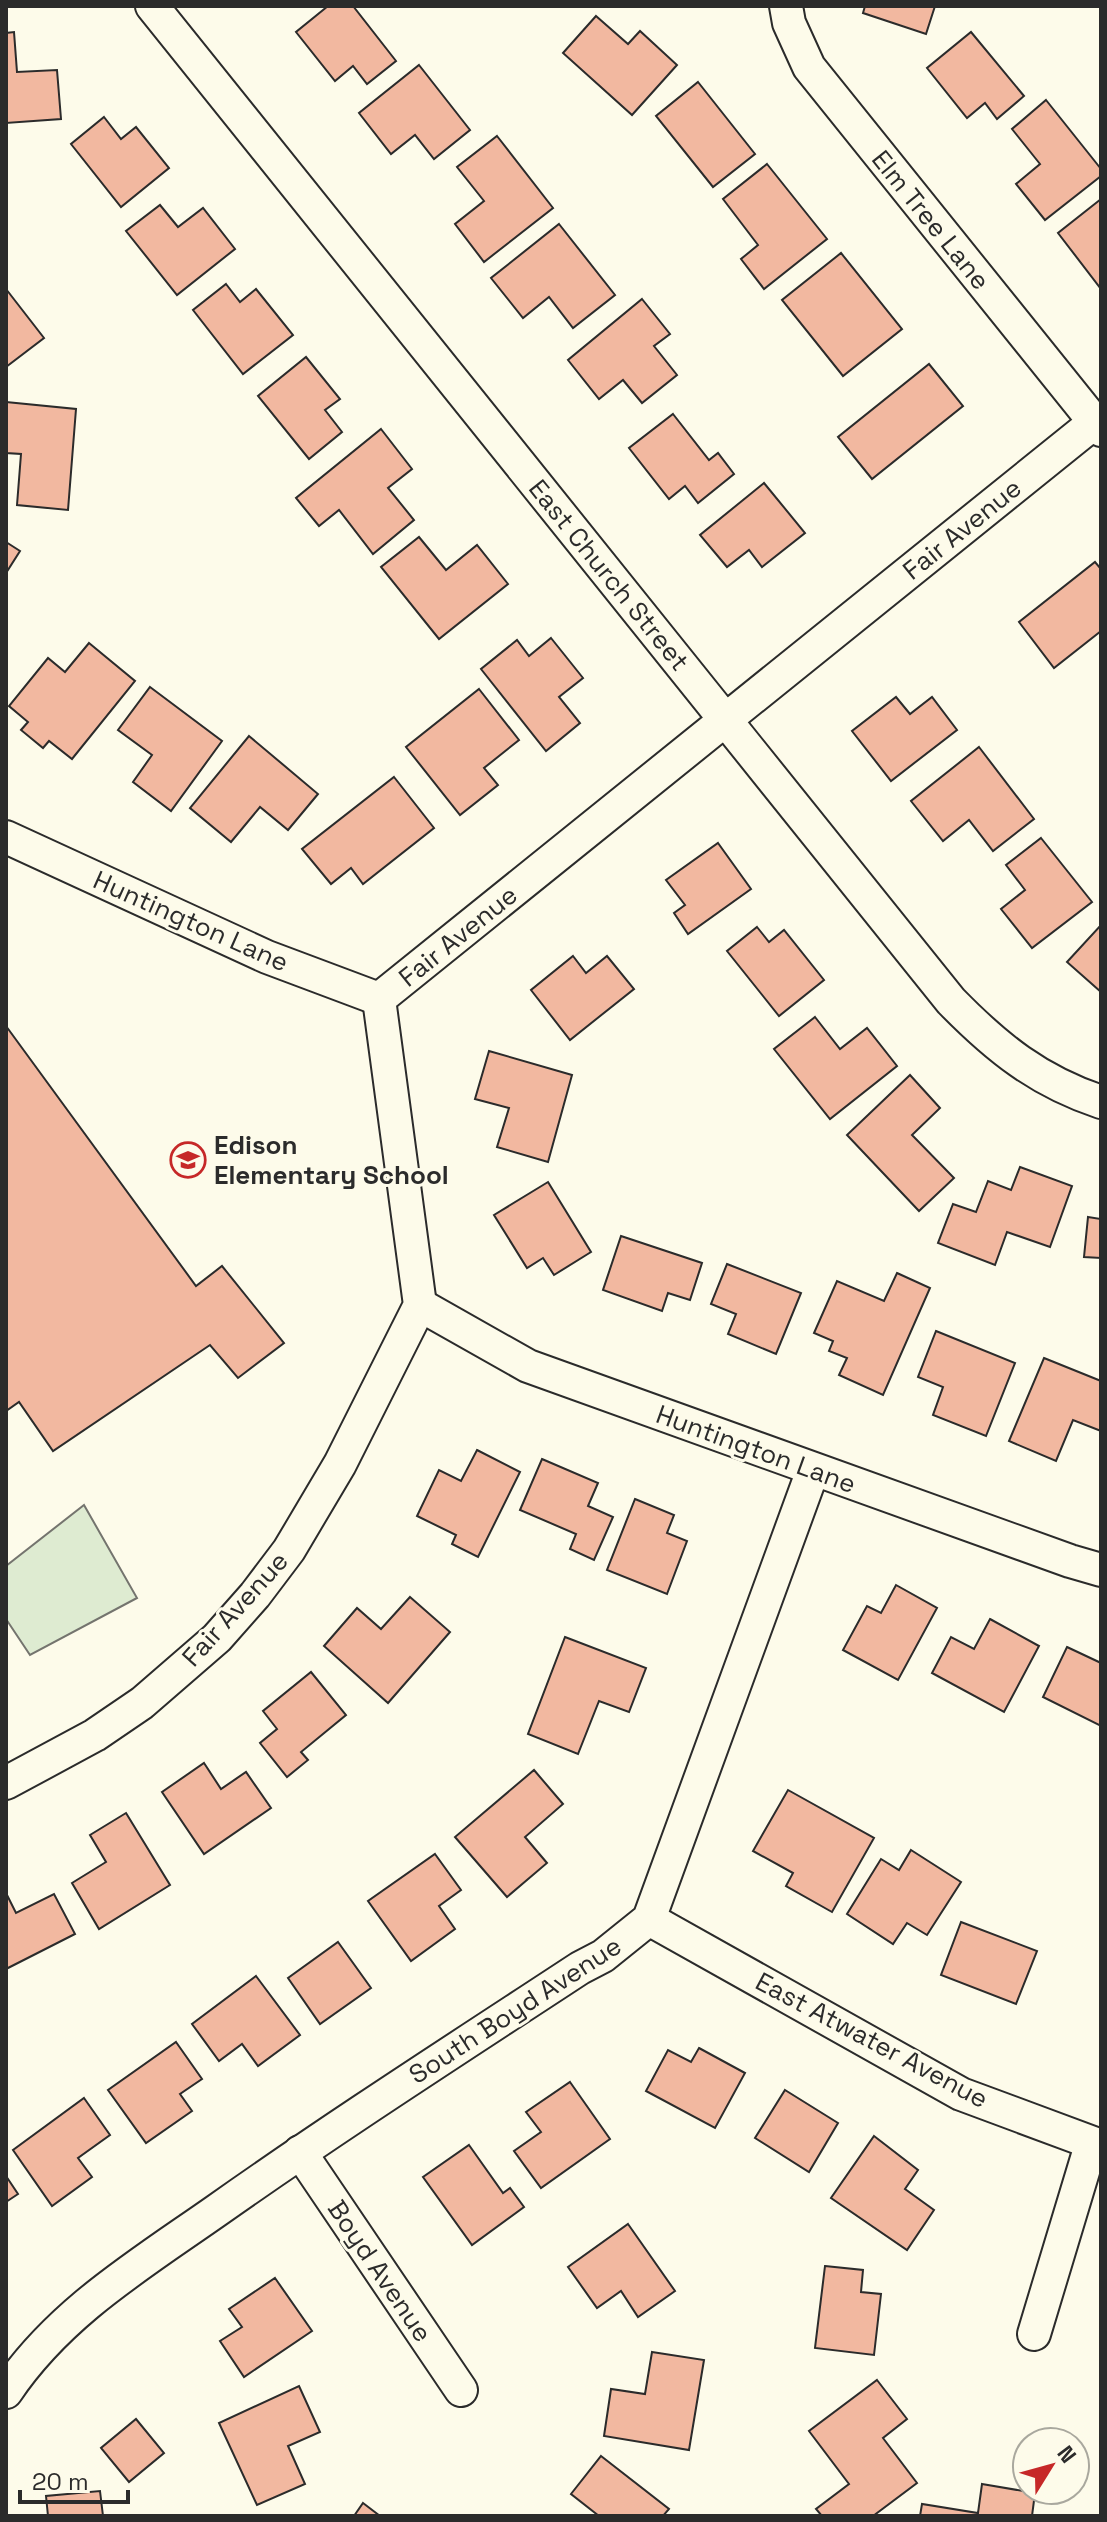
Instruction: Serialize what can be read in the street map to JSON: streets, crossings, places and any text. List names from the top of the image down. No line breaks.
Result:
{"streets":{"street":["Elm Tree Lane","Fair Avenue","East Church Street","Huntington Lane","South Boyd Avenue","East Atwater Avenue","Boyd Avenue"]},"crossings":[["Elm Tree Lane","Fair Avenue"],["Fair Avenue","East Church Street"],["Fair Avenue","Huntington Lane"],["Huntington Lane","South Boyd Avenue"],["South Boyd Avenue","East Atwater Avenue"],["South Boyd Avenue","Boyd Avenue"]],"places":{"school or university":["Edison Elementary School"]},"scale_bar":"20 m","north":"top right"}
